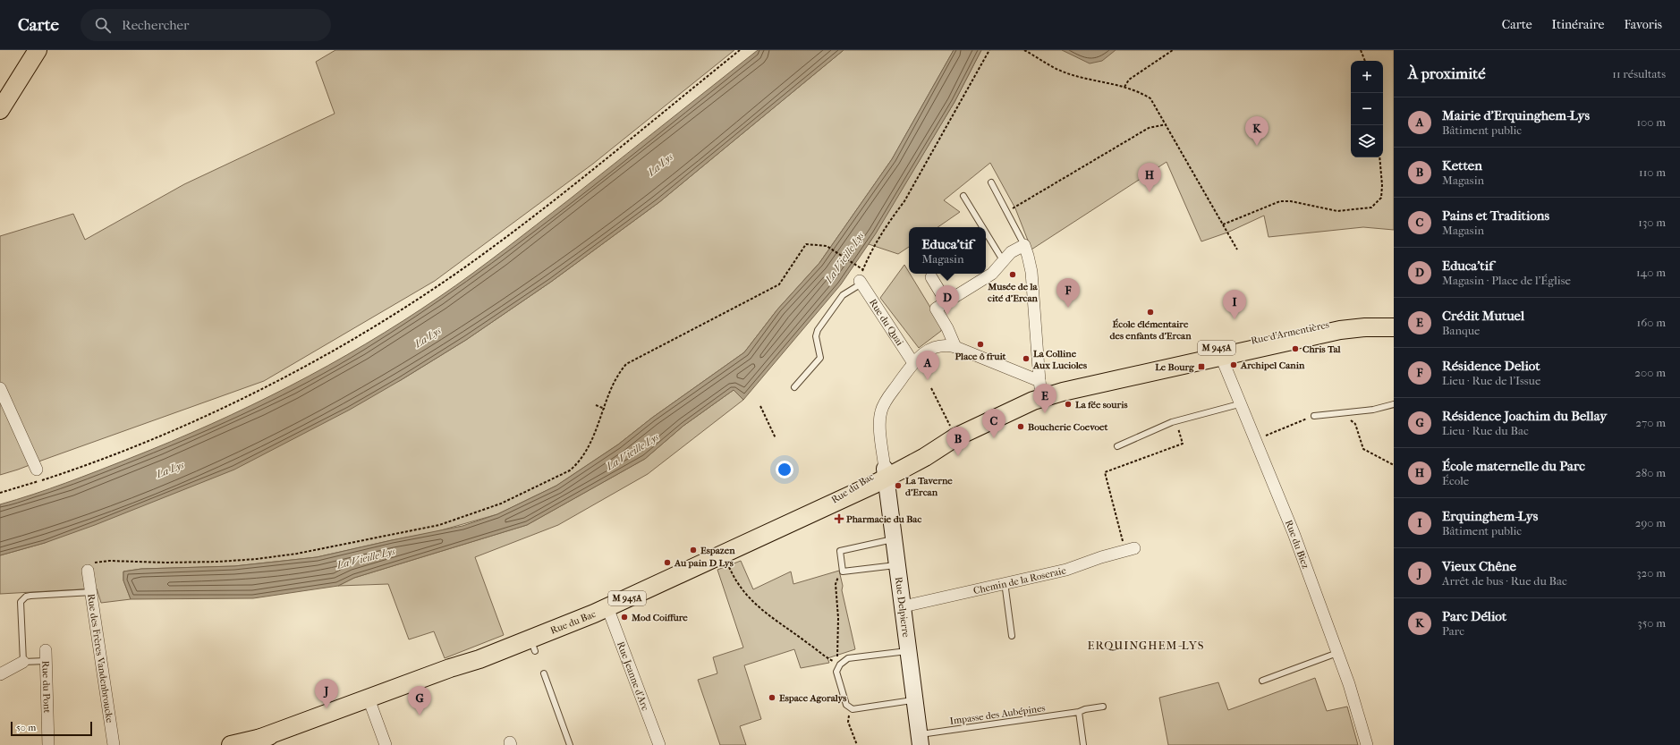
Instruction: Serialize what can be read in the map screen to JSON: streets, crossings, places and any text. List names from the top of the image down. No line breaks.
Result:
{"streets":{"main road":["Rue d'Armentières","M 945A","Rue du Bac"],"street":["Rue du Quai","Rue du Biez","Chemin de la Roseraie","Rue Delpierre","Rue des Frères Vandenbroucke","Rue Jeanne d'Arc","Rue du Pont"],"lane":["Impasse des Aubépines"]},"crossings":[["Rue d'Armentières","M 945A"],["Rue d'Armentières","Rue du Biez"],["M 945A","Rue du Bac"],["M 945A","Rue Delpierre"],["Rue du Bac","Rue Delpierre"],["Rue du Bac","Rue Jeanne d'Arc"],["Chemin de la Roseraie","Rue Delpierre"],["Rue Delpierre","Impasse des Aubépines"]],"districts":["ERQUINGHEM-LYS"],"water":["La Lys","La Vieille Lys"],"places":{"other":["Musée de la cité d'Ercan","École élémentaire des enfants d'Ercan","Place ô fruit","Chris Tal","La Colline Aux Lucioles","Archipel Canin","La fée souris","Boucherie Coevoet","La Taverne d'Ercan","Espazen","Au pain D Lys","Mod Coiffure","Espace Agoralys"],"transit":["Le Bourg"],"health":["Pharmacie du Bac"]},"scale_bar":"50 m","page":{"header":"Carte","search":"Rechercher","nav":["Carte","Itinéraire","Favoris"],"heading":["À proximité","11 résultats"],"map_buttons":["+","−"],"list":[{"mark":"A","name":"Mairie d'Erquinghem-Lys","note":"Bâtiment public","value":"100 m"},{"mark":"B","name":"Ketten","note":"Magasin","value":"110 m"},{"mark":"C","name":"Pains et Traditions","note":"Magasin","value":"130 m"},{"mark":"D","name":"Educa'tif","note":"Magasin · Place de l'Église","value":"140 m"},{"mark":"E","name":"Crédit Mutuel","note":"Banque","value":"160 m"},{"mark":"F","name":"Résidence Deliot","note":"Lieu · Rue de l'Issue","value":"200 m"},{"mark":"G","name":"Résidence Joachim du Bellay","note":"Lieu · Rue du Bac","value":"270 m"},{"mark":"H","name":"École maternelle du Parc","note":"École","value":"280 m"},{"mark":"I","name":"Erquinghem-Lys","note":"Bâtiment public","value":"290 m"},{"mark":"J","name":"Vieux Chêne","note":"Arrêt de bus · Rue du Bac","value":"320 m"},{"mark":"K","name":"Parc Déliot","note":"Parc","value":"350 m"}],"pins":["K","H","F","D","I","A","E","C","B","J","G"],"popup":["Educa'tif","Magasin"],"scale":"50 m"}}
